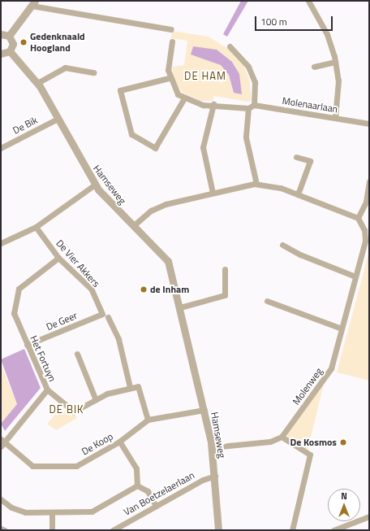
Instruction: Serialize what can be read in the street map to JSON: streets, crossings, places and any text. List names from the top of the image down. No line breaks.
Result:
{"streets":{"street":["Molenaarlaan","De Bik","Hamseweg","De Vier Akkers","De Geer","Het Fortuyn","Molenweg","De Koop","Van Boetzelaerlaan"]},"crossings":[["De Bik","Hamseweg"],["Hamseweg","De Koop"],["Hamseweg","Van Boetzelaerlaan"],["De Vier Akkers","De Geer"],["De Vier Akkers","Het Fortuyn"],["De Geer","Het Fortuyn"]],"districts":["DE HAM","DE BIK"],"places":["Gedenknaald Hoogland","de Inham","De Kosmos"],"scale_bar":"100 m","north":"top"}
